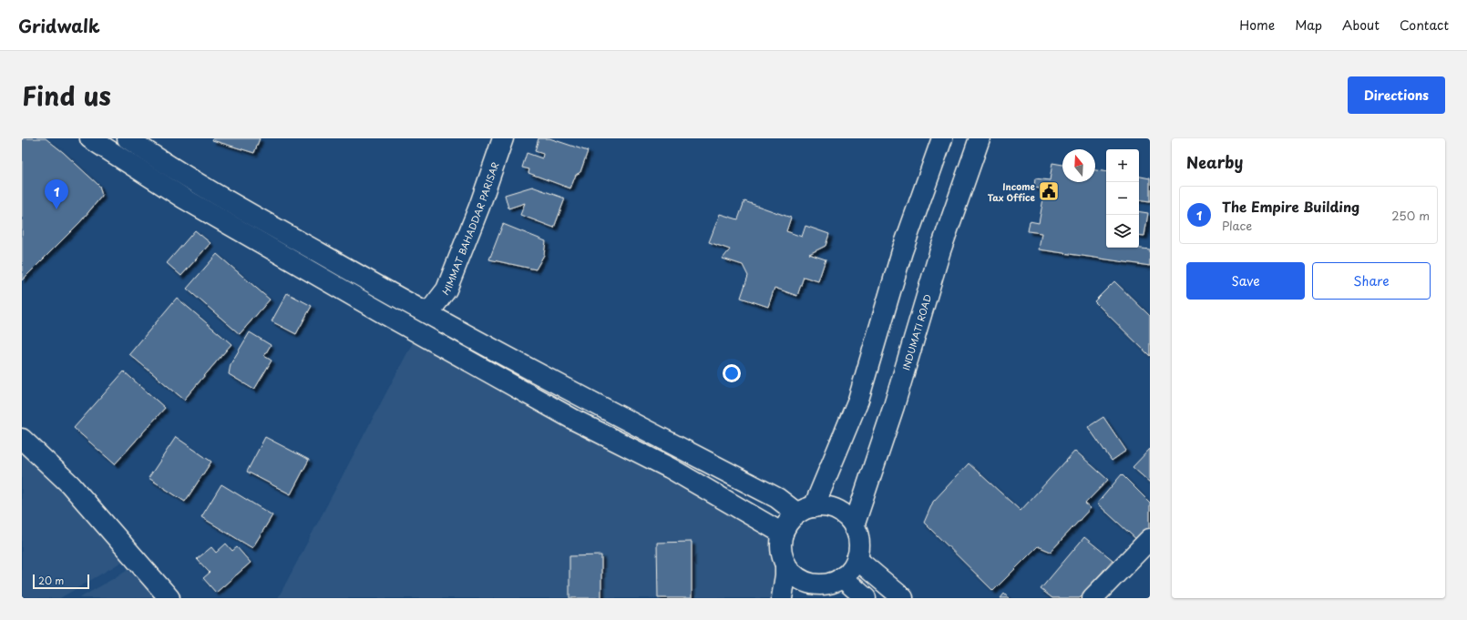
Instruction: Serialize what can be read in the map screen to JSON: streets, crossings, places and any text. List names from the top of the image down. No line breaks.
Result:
{"streets":{"main road":["HIMMAT BAHADDAR PARISAR","INDUMATI ROAD"]},"places":{"public building":["Income Tax Office"]},"scale_bar":"20 m","north":"top","page":{"header":"Gridwalk","nav":["Home","Map","About","Contact"],"title":"Find us","buttons":["Directions",["Save","Share"]],"heading":"Nearby","map_buttons":["+","−"],"pins":"1","list":[{"mark":"1","name":"The Empire Building","note":"Place","value":"250 m"}],"scale":"20 m"}}
